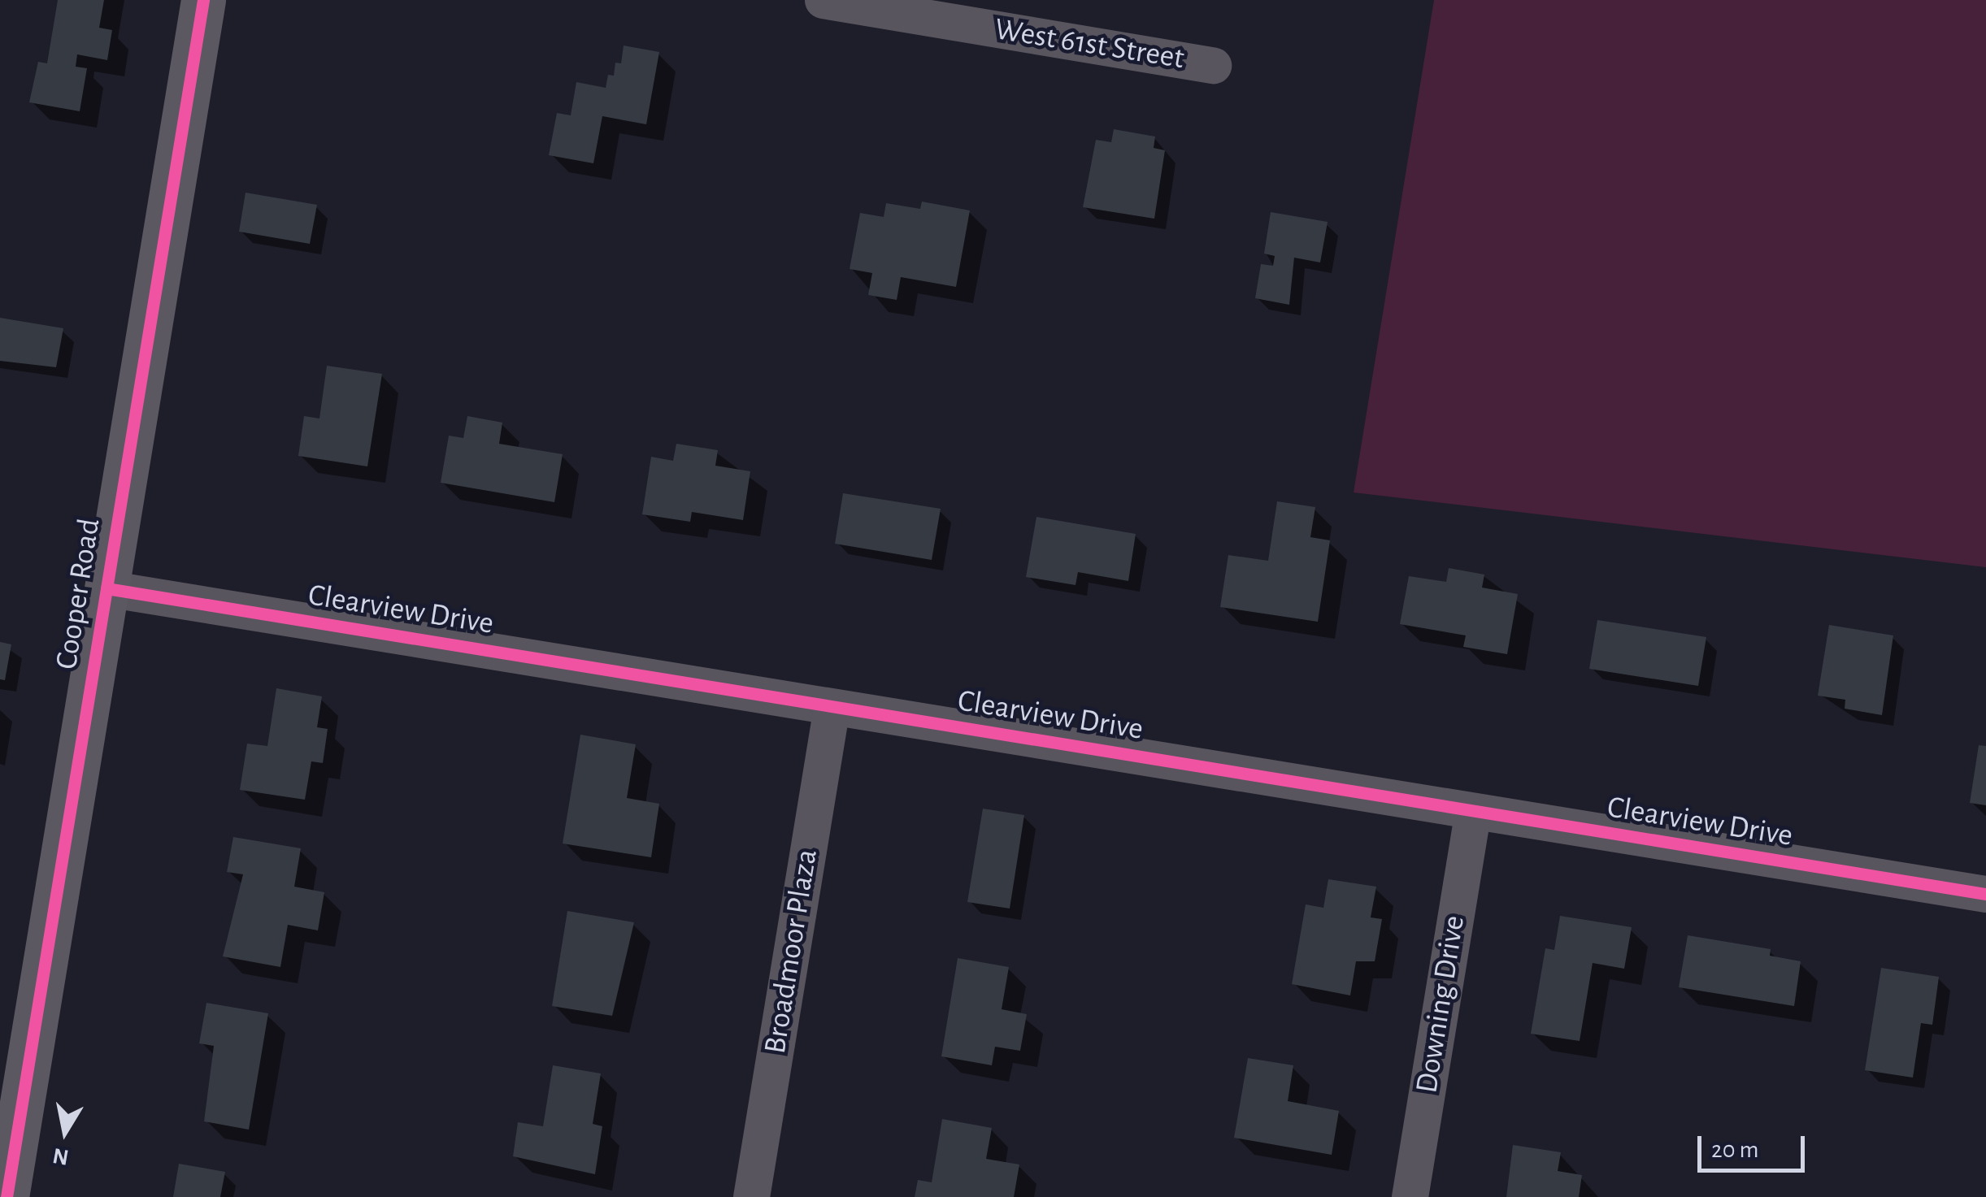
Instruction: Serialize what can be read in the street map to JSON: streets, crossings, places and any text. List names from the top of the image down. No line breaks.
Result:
{"streets":{"main road":["Cooper Road"],"street":["West 61st Street","Clearview Drive","Broadmoor Plaza","Downing Drive"]},"crossings":[["Cooper Road","Clearview Drive"],["Clearview Drive","Broadmoor Plaza"],["Clearview Drive","Downing Drive"]],"scale_bar":"20 m","north":"bottom"}
